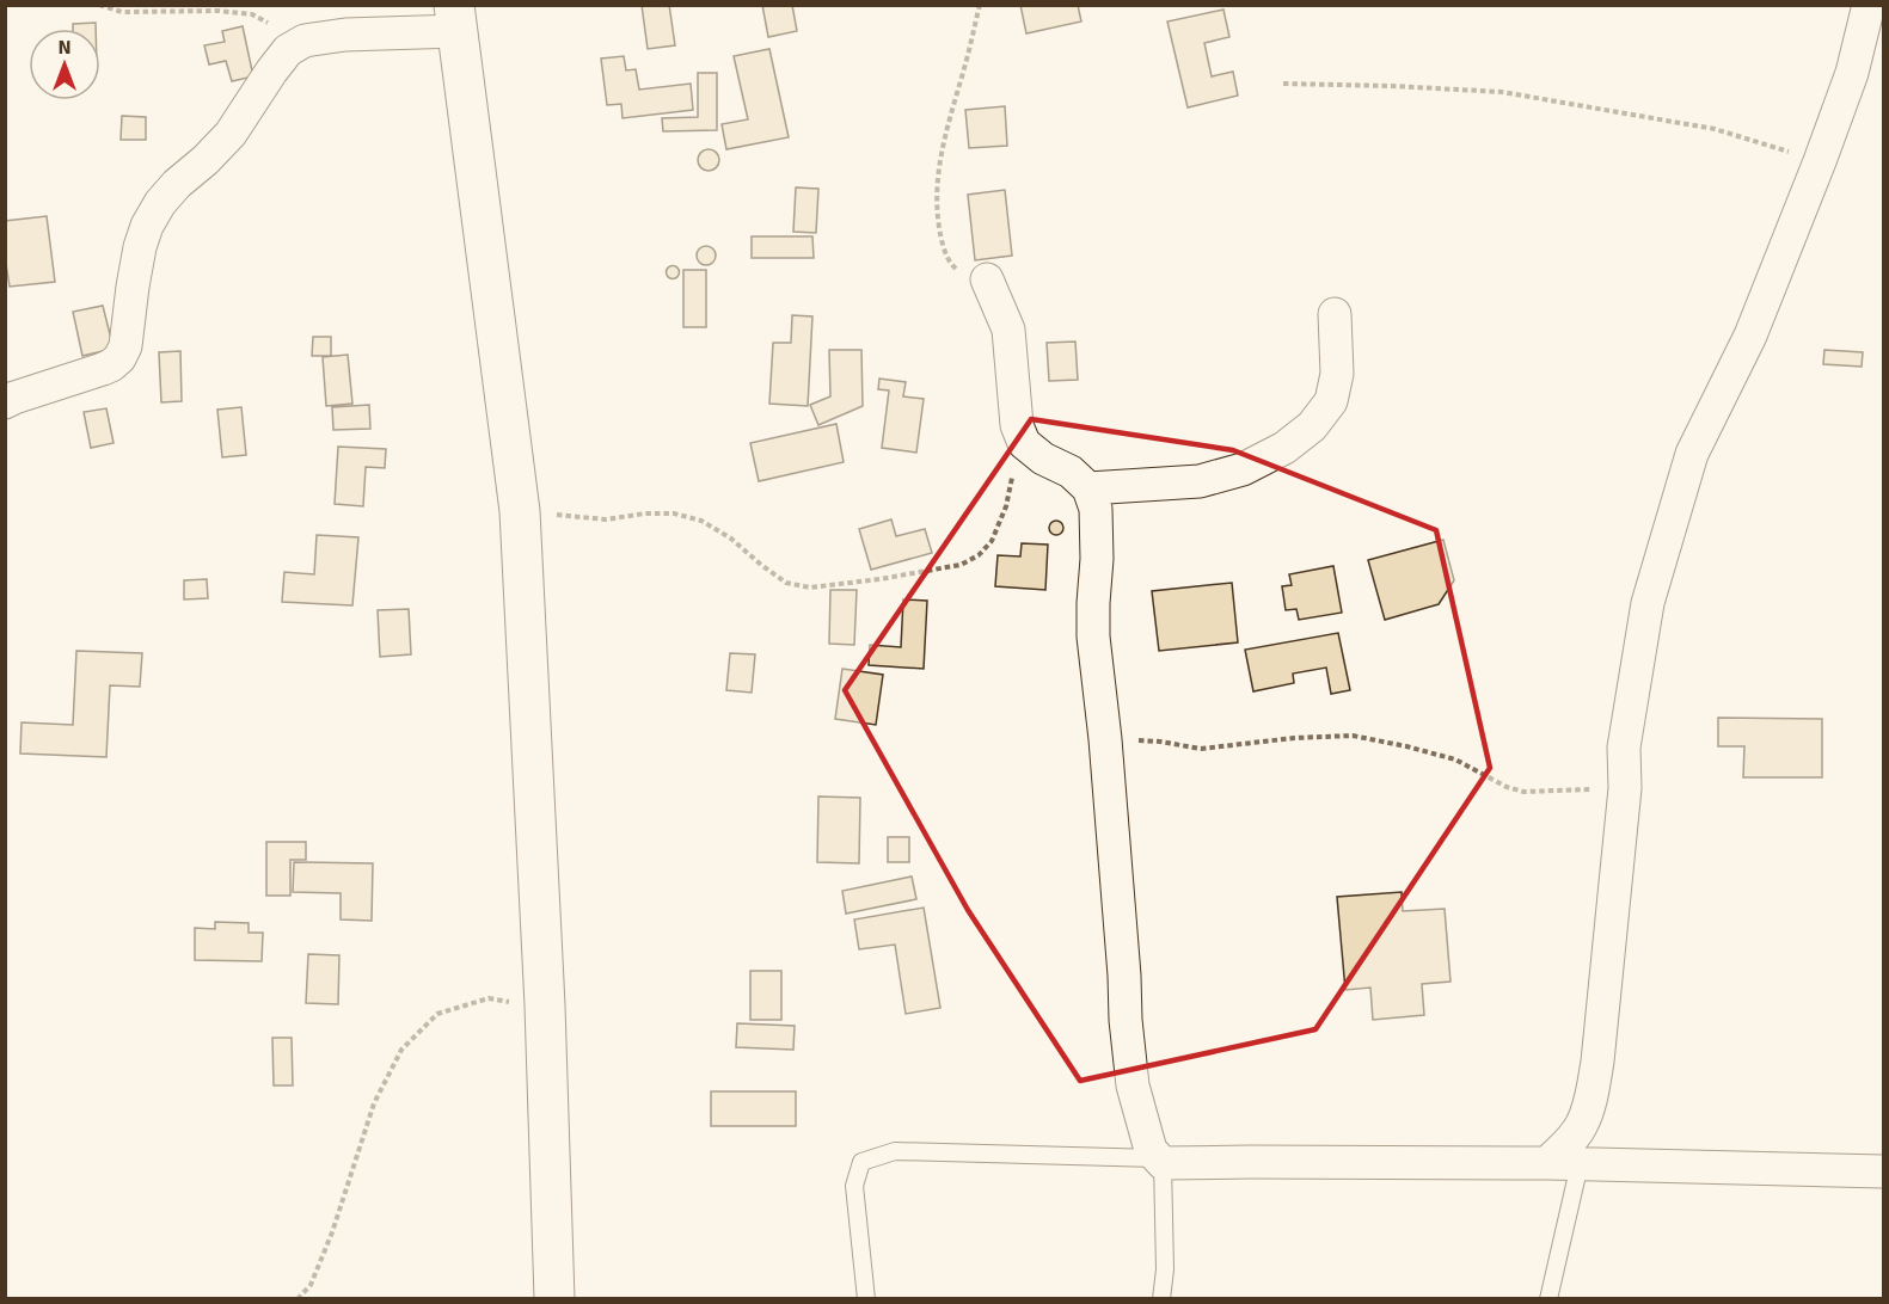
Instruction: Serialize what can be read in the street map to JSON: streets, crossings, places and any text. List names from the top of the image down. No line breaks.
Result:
{"north":"top"}
